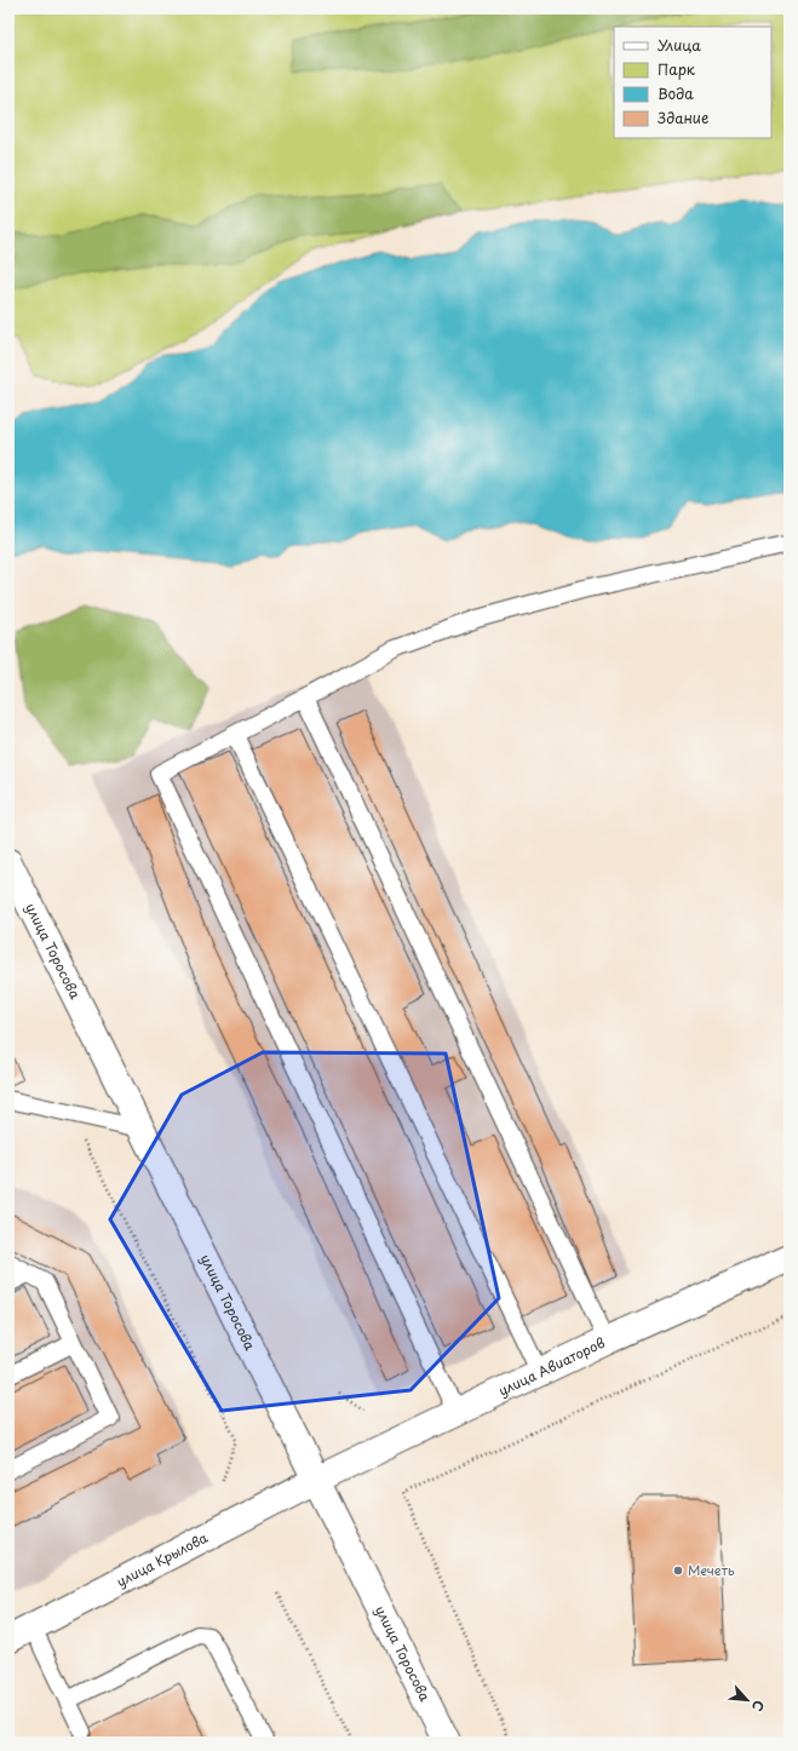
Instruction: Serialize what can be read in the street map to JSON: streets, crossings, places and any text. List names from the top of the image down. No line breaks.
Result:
{"streets":{"street":["улица Торосова","улица Авиаторов","улица Крылова"]},"crossings":[["улица Торосова","улица Авиаторов"],["улица Торосова","улица Крылова"],["улица Авиаторов","улица Крылова"]],"places":["Мечеть"],"legend":["Улица","Парк","Вода","Здание"],"north":"bottom right"}
